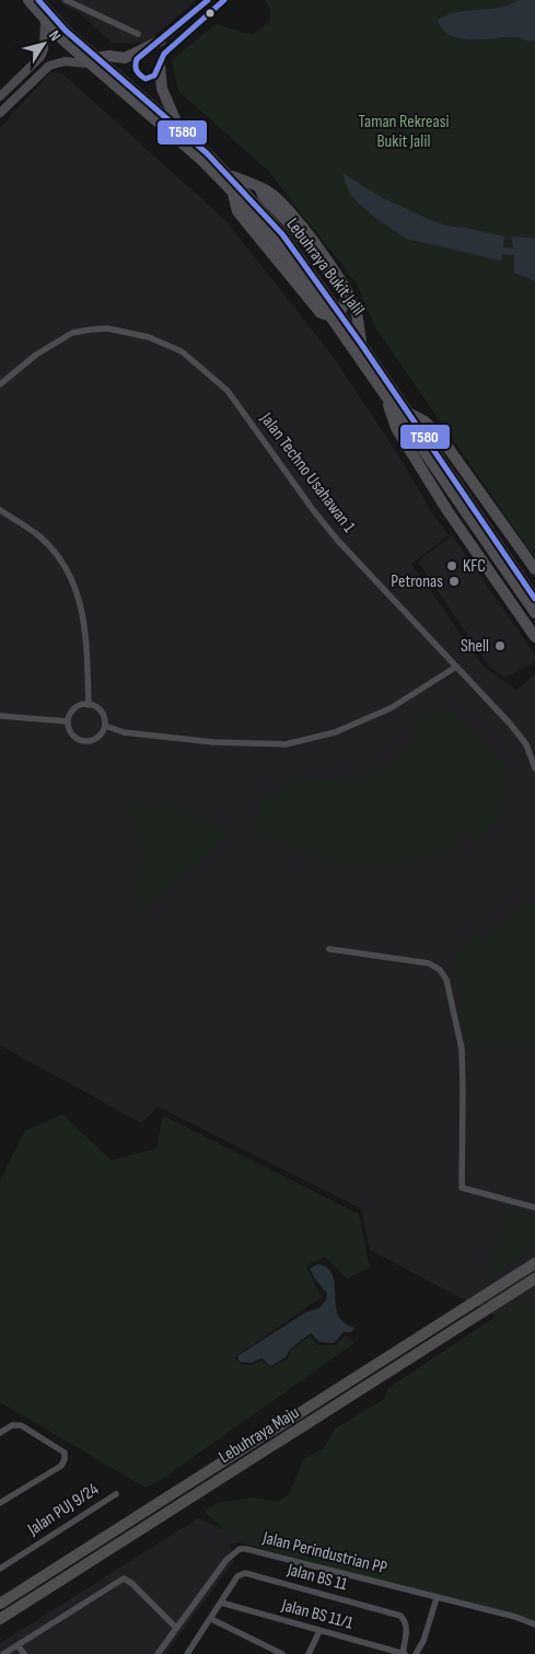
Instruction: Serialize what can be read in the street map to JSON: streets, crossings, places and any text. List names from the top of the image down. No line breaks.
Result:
{"streets":{"highway":["Lebuhraya Bukit Jalil","Lebuhraya Maju"],"street":["Jalan Techno Usahawan 1","Jalan PUJ 9/24","Jalan Perindustrian PP","Jalan BS 11","Jalan BS 11/1"]},"crossings":[["Jalan BS 11","Jalan BS 11/1"]],"parks":["Taman Rekreasi Bukit Jalil"],"places":["KFC","Petronas","Shell"],"lines":["transit line T580"],"north":"top right"}
